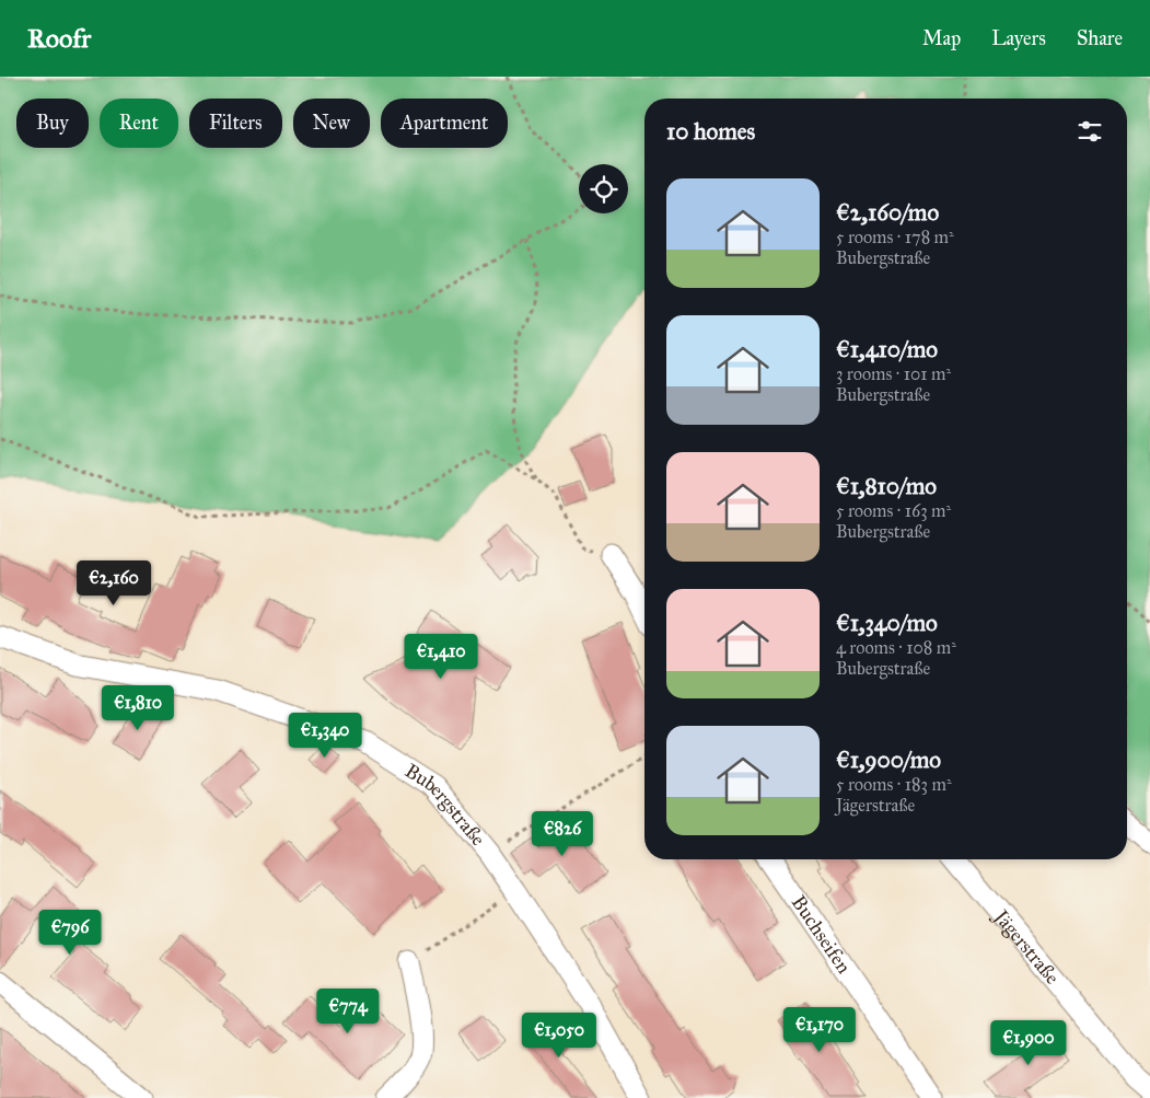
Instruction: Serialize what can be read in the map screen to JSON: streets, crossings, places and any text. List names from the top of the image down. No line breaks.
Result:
{"streets":{"street":["Bubergstraße","Buchseifen","Jägerstraße"]},"page":{"header":"Roofr","nav":["Map","Layers","Share"],"chip":["Buy","Rent","Filters","New","Apartment"],"heading":"10 homes","list":[{"name":"€2,160/mo","note":"5 rooms · 178 m² · Bubergstraße"},{"name":"€1,410/mo","note":"3 rooms · 101 m² · Bubergstraße"},{"name":"€1,810/mo","note":"5 rooms · 163 m² · Bubergstraße"},{"name":"€1,340/mo","note":"4 rooms · 108 m² · Bubergstraße"},{"name":"€1,900/mo","note":"5 rooms · 183 m² · Jägerstraße"}],"price":["€2,160","€1,410","€1,810","€1,340","€826","€796","€774","€1,170","€1,050","€1,900"]}}
